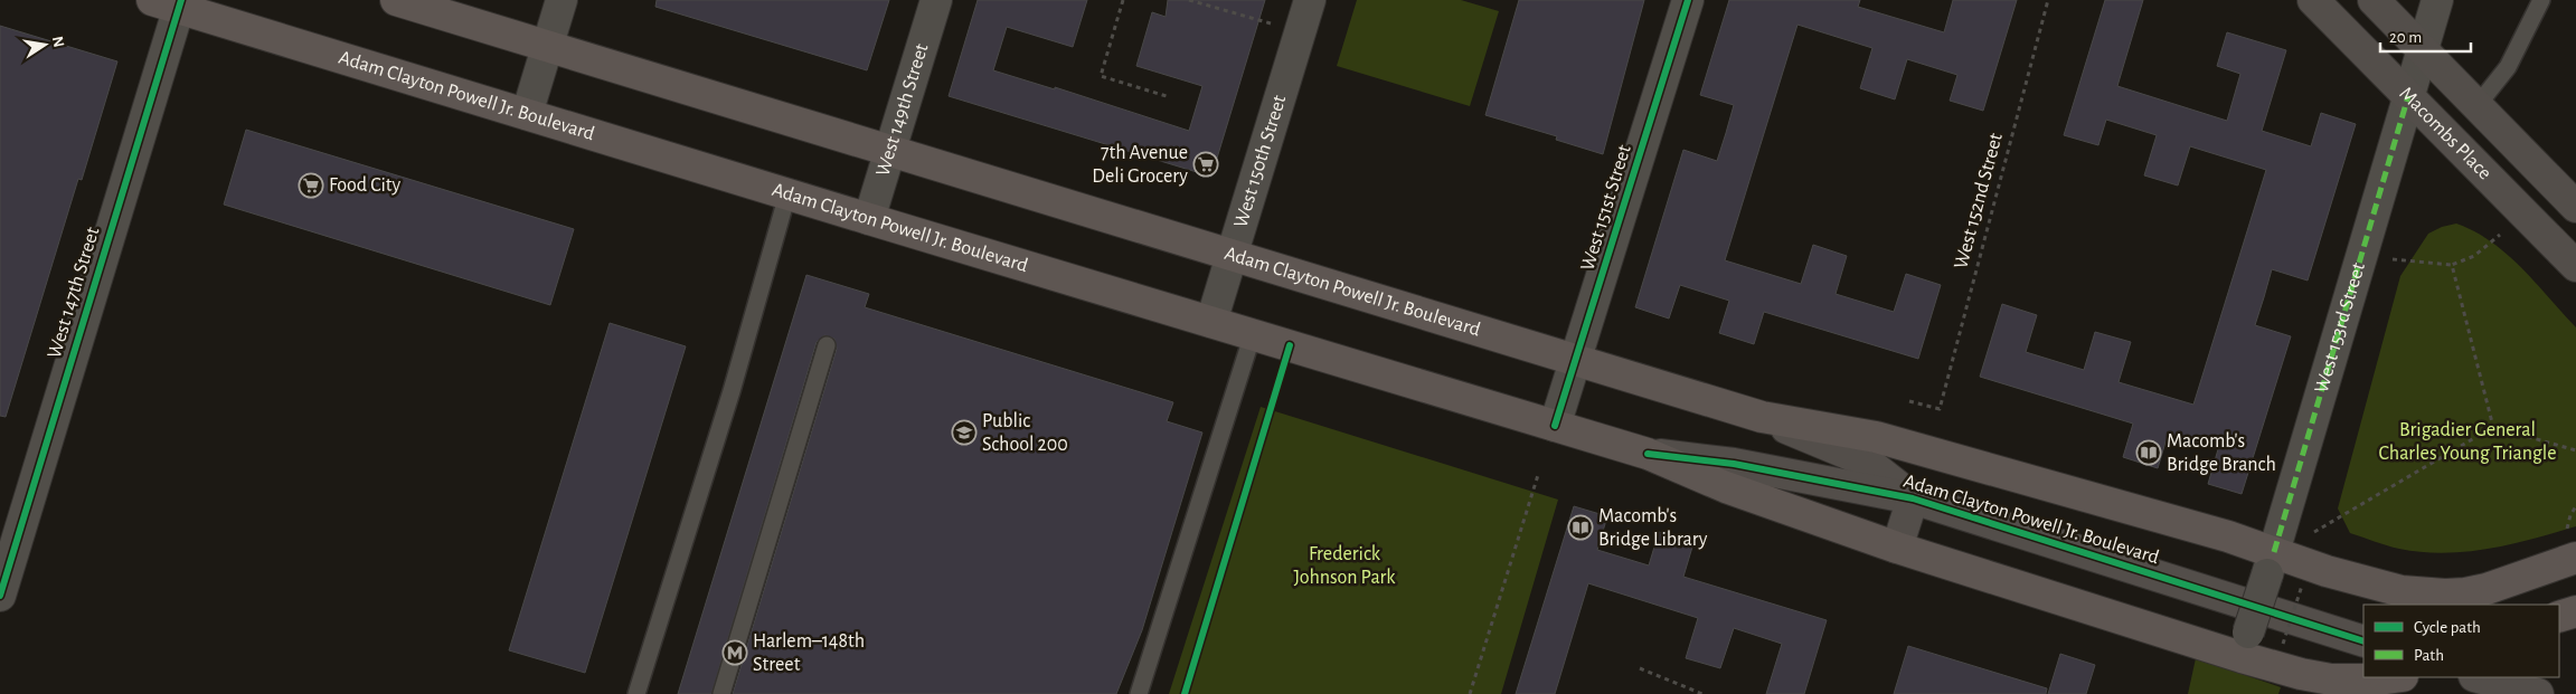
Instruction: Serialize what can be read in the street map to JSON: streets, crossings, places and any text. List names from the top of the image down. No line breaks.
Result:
{"streets":{"main road":["Adam Clayton Powell Jr. Boulevard"],"street":["West 149th Street","Macombs Place","West 150th Street","West 151st Street","West 147th Street","West 153rd Street"],"path":["West 152nd Street"]},"crossings":[["Adam Clayton Powell Jr. Boulevard","West 149th Street"],["Adam Clayton Powell Jr. Boulevard","West 150th Street"],["Adam Clayton Powell Jr. Boulevard","West 151st Street"],["Adam Clayton Powell Jr. Boulevard","West 147th Street"],["Adam Clayton Powell Jr. Boulevard","West 153rd Street"],["Macombs Place","West 153rd Street"]],"parks":["Brigadier General Charles Young Triangle","Frederick Johnson Park"],"places":{"supermarket":["7th Avenue Deli Grocery","Food City"],"school or university":["Public School 200"],"library":["Macomb's Bridge Branch","Macomb's Bridge Library"],"metro station":["Harlem–148th Street"]},"legend":["Cycle path","Path"],"scale_bar":"20 m","north":"right"}
